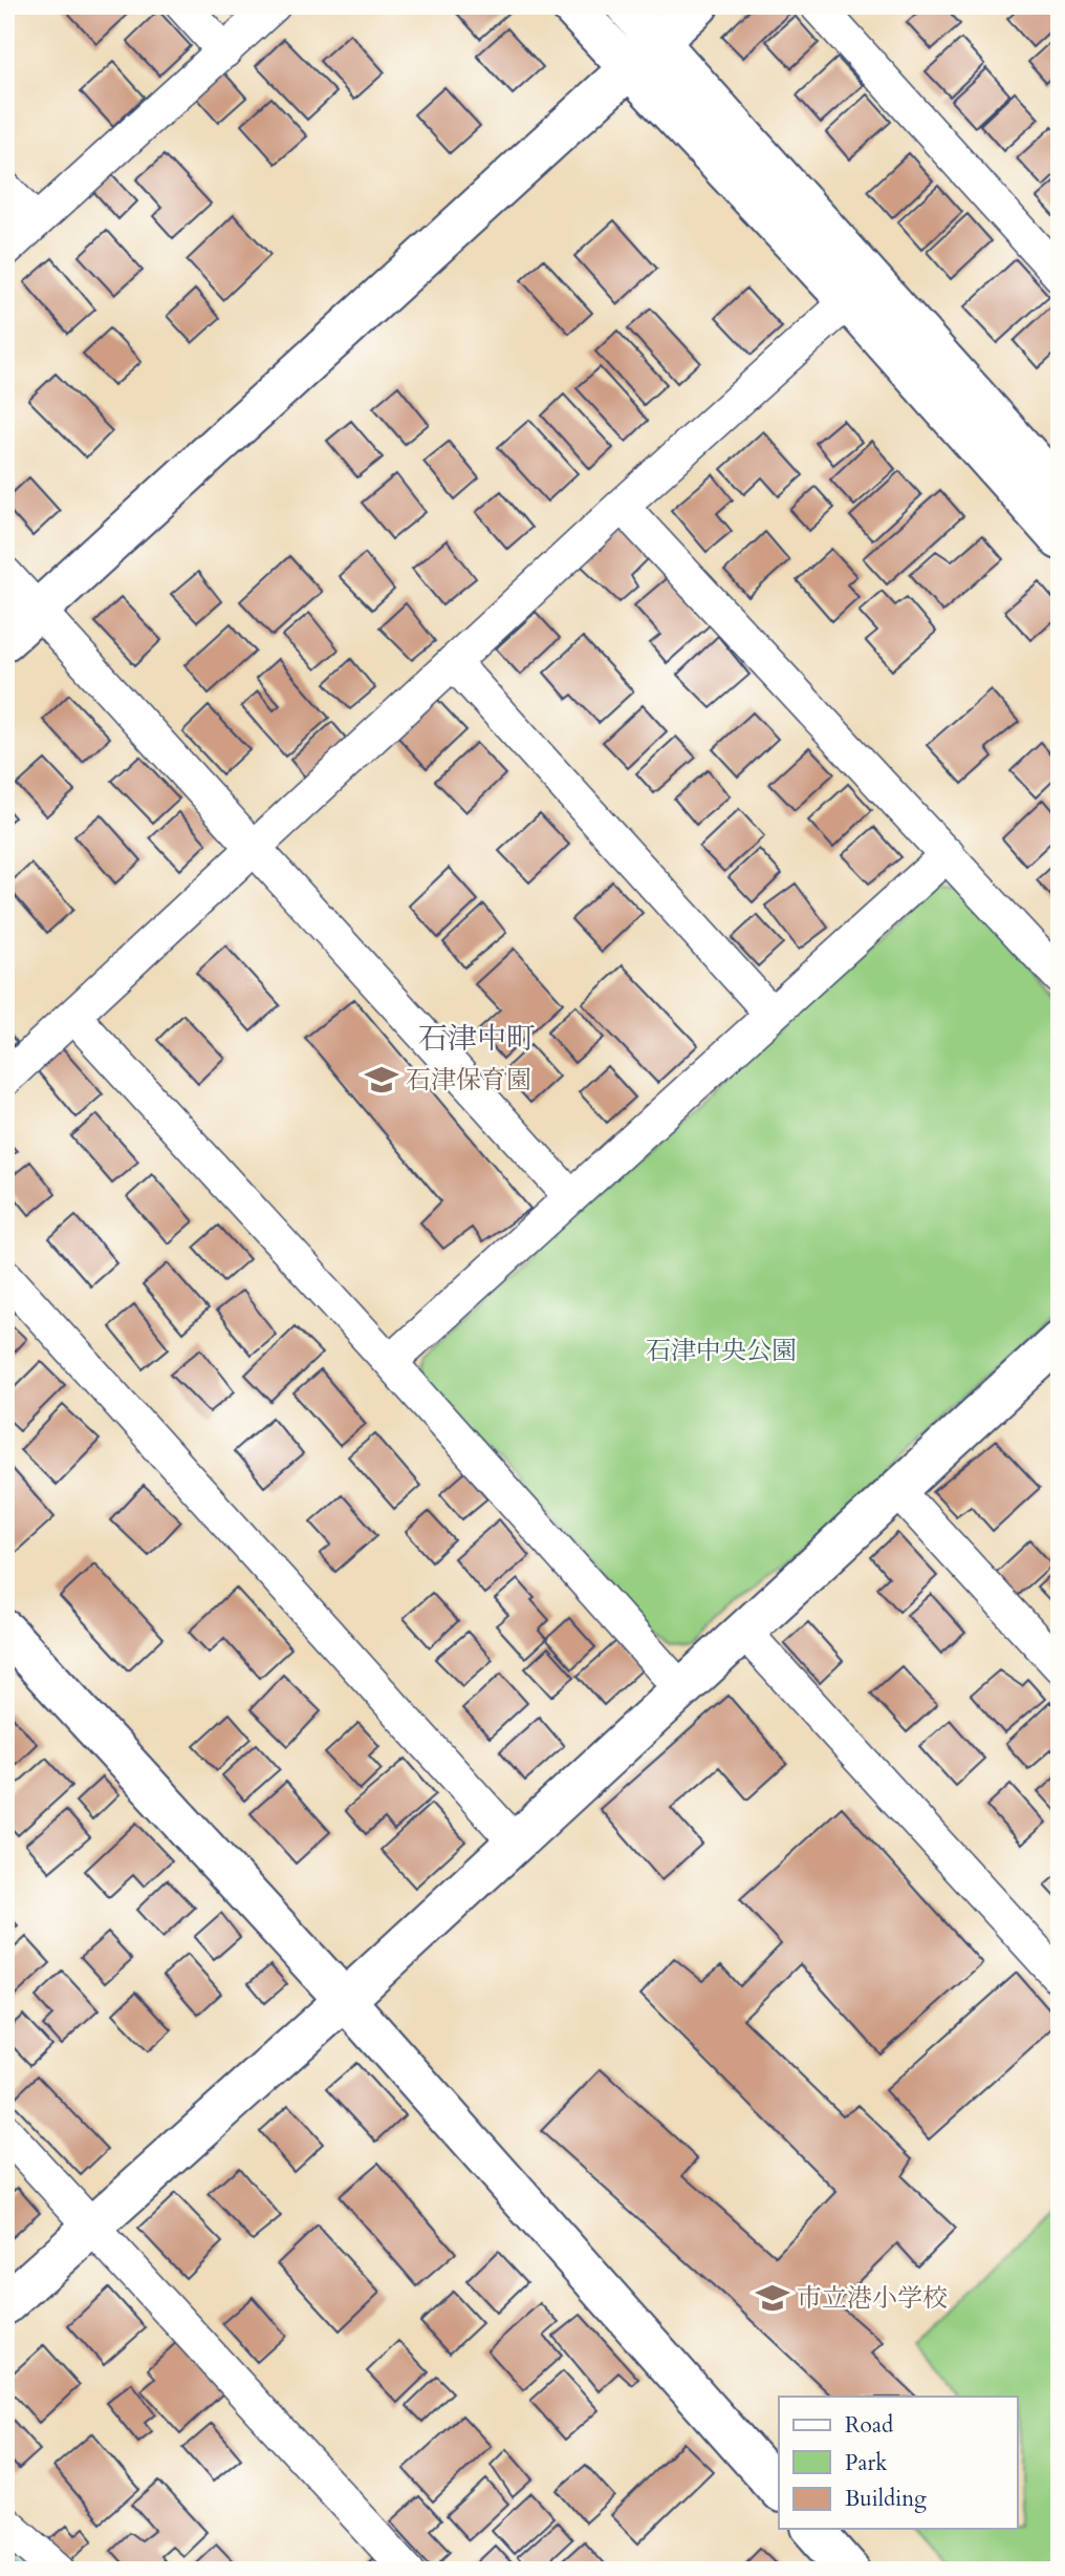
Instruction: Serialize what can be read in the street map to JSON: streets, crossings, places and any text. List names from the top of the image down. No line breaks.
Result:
{"districts":["石津中町"],"parks":["石津中央公園"],"places":{"school or university":["石津保育園","市立港小学校"]},"legend":["Road","Park","Building"]}
